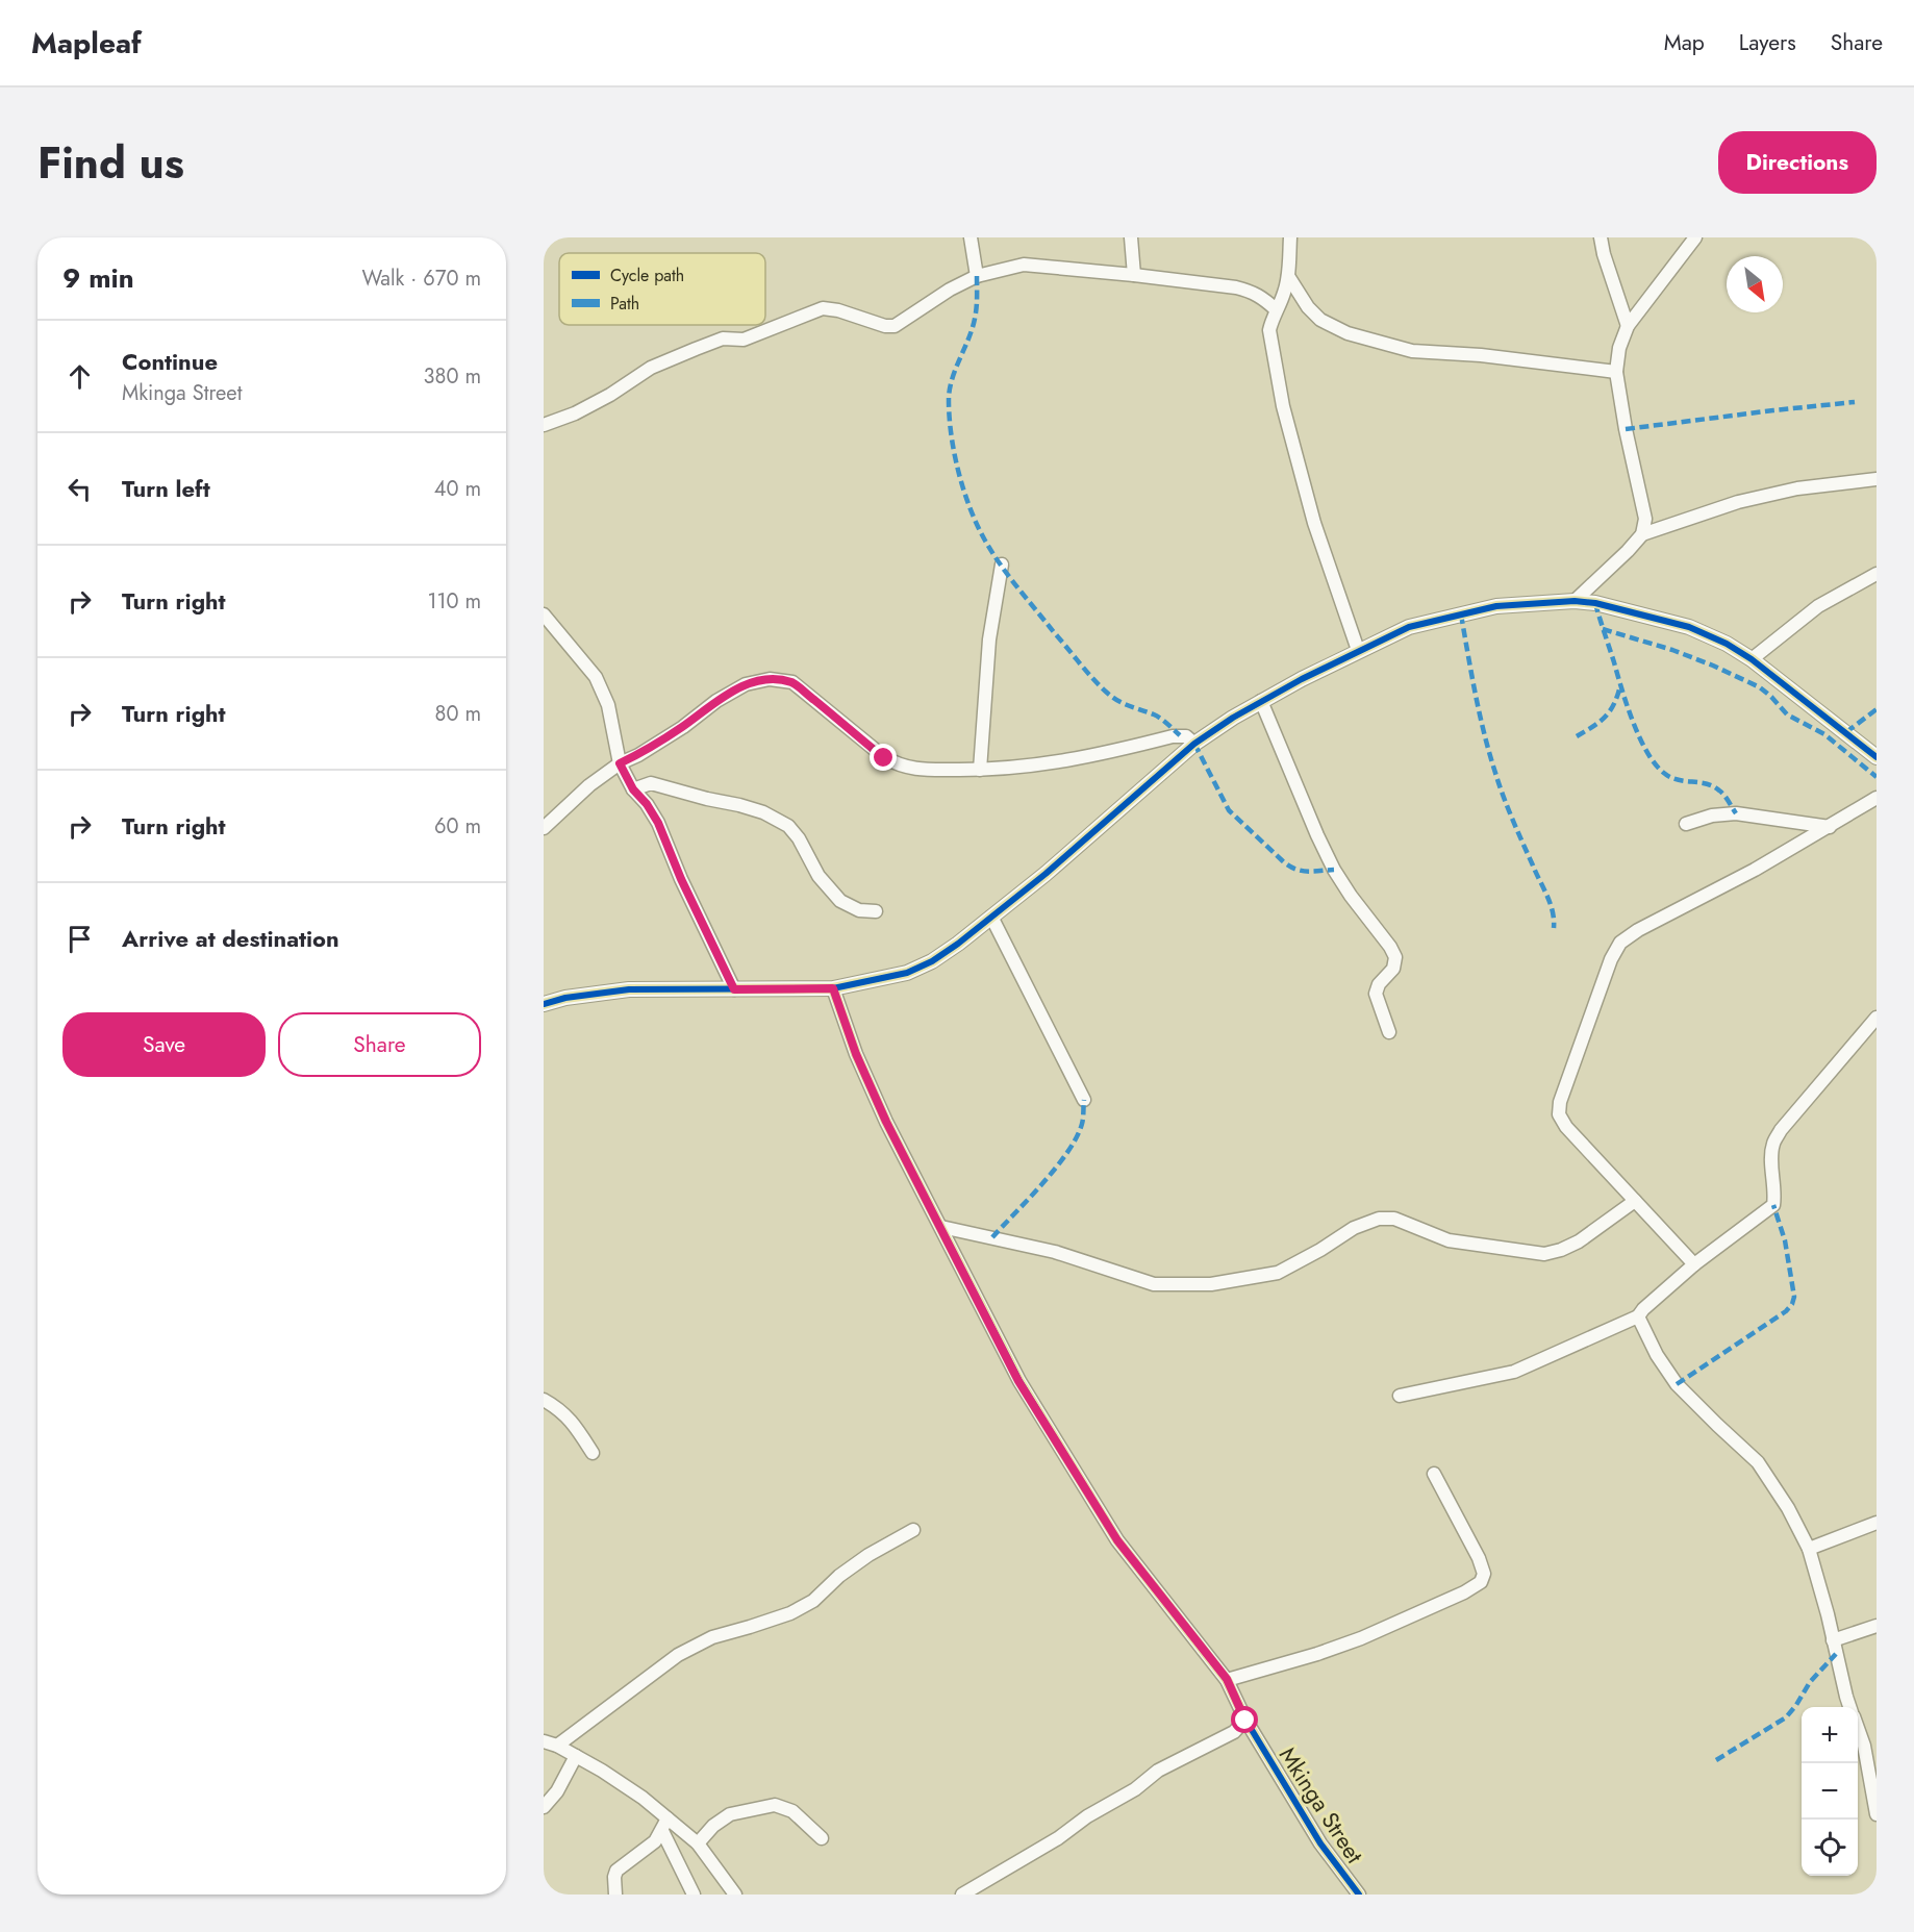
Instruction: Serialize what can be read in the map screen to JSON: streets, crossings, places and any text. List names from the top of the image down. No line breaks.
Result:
{"streets":{"street":["Mkinga Street"]},"legend":["Cycle path","Path"],"north":"bottom right","page":{"header":"Mapleaf","nav":["Map","Layers","Share"],"title":"Find us","buttons":["Directions",["Save","Share"]],"heading":["9 min","Walk · 670 m"],"list":[["Continue","Mkinga Street","380 m"],["Turn left","40 m"],["Turn right","110 m"],["Turn right","80 m"],["Turn right","60 m"],"Arrive at destination"],"map_buttons":["+","−"]}}
